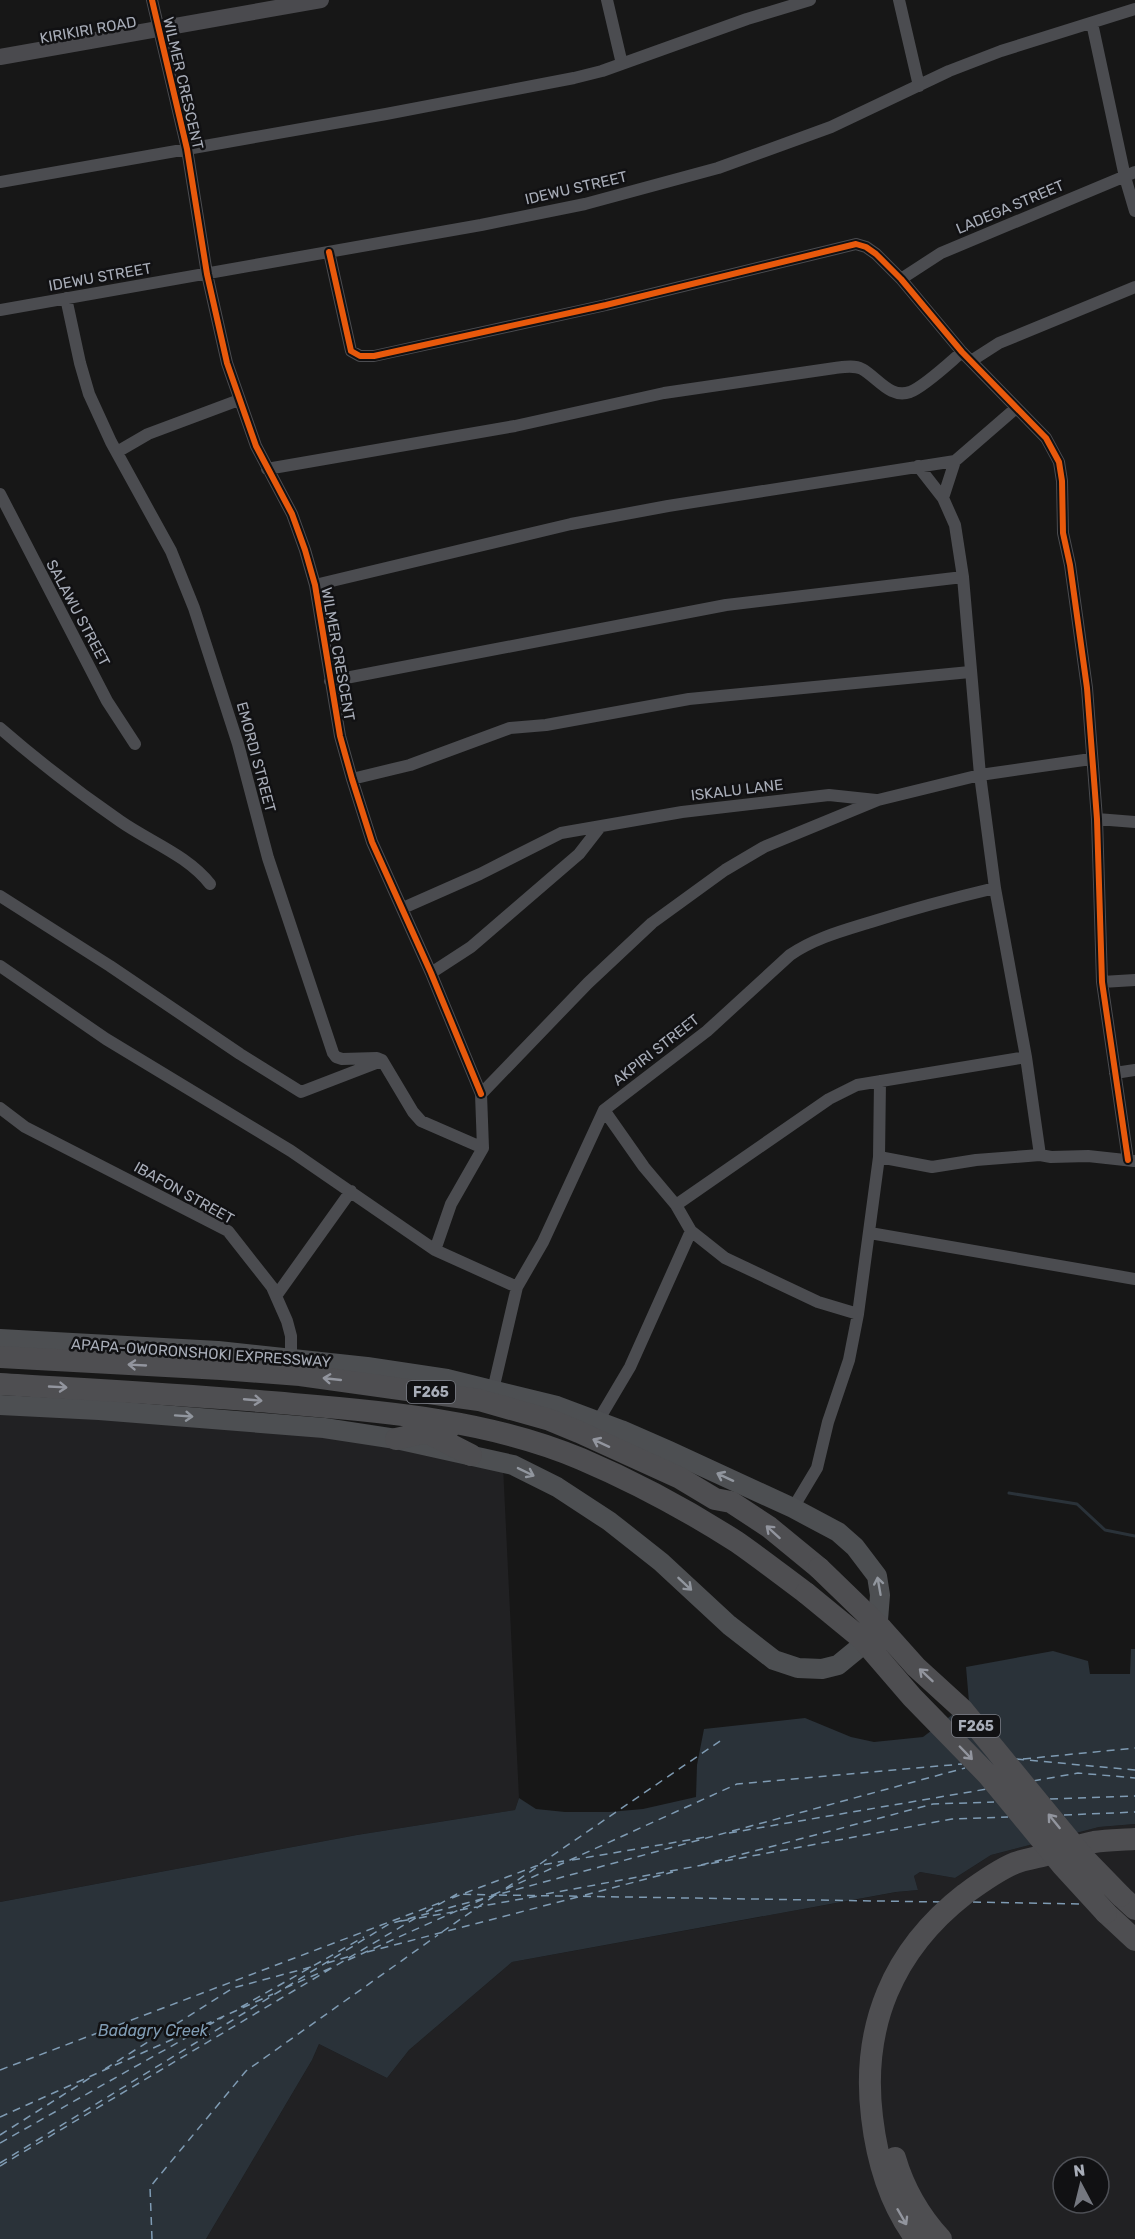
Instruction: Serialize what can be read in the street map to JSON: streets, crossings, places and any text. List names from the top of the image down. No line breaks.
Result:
{"streets":{"highway":["APAPA-OWORONSHOKI EXPRESSWAY","F265"],"main road":["KIRIKIRI ROAD"],"street":["WILMER CRESCENT","IDEWU STREET","LADEGA STREET","SALAWU STREET","EMORDI STREET","ISKALU LANE","AKPIRI STREET","IBAFON STREET"]},"crossings":[["KIRIKIRI ROAD","WILMER CRESCENT"],["WILMER CRESCENT","IDEWU STREET"],["WILMER CRESCENT","ISKALU LANE"],["IDEWU STREET","EMORDI STREET"],["AKPIRI STREET","APAPA-OWORONSHOKI EXPRESSWAY"],["IBAFON STREET","APAPA-OWORONSHOKI EXPRESSWAY"]],"water":["Badagry Creek"],"north":"top"}
